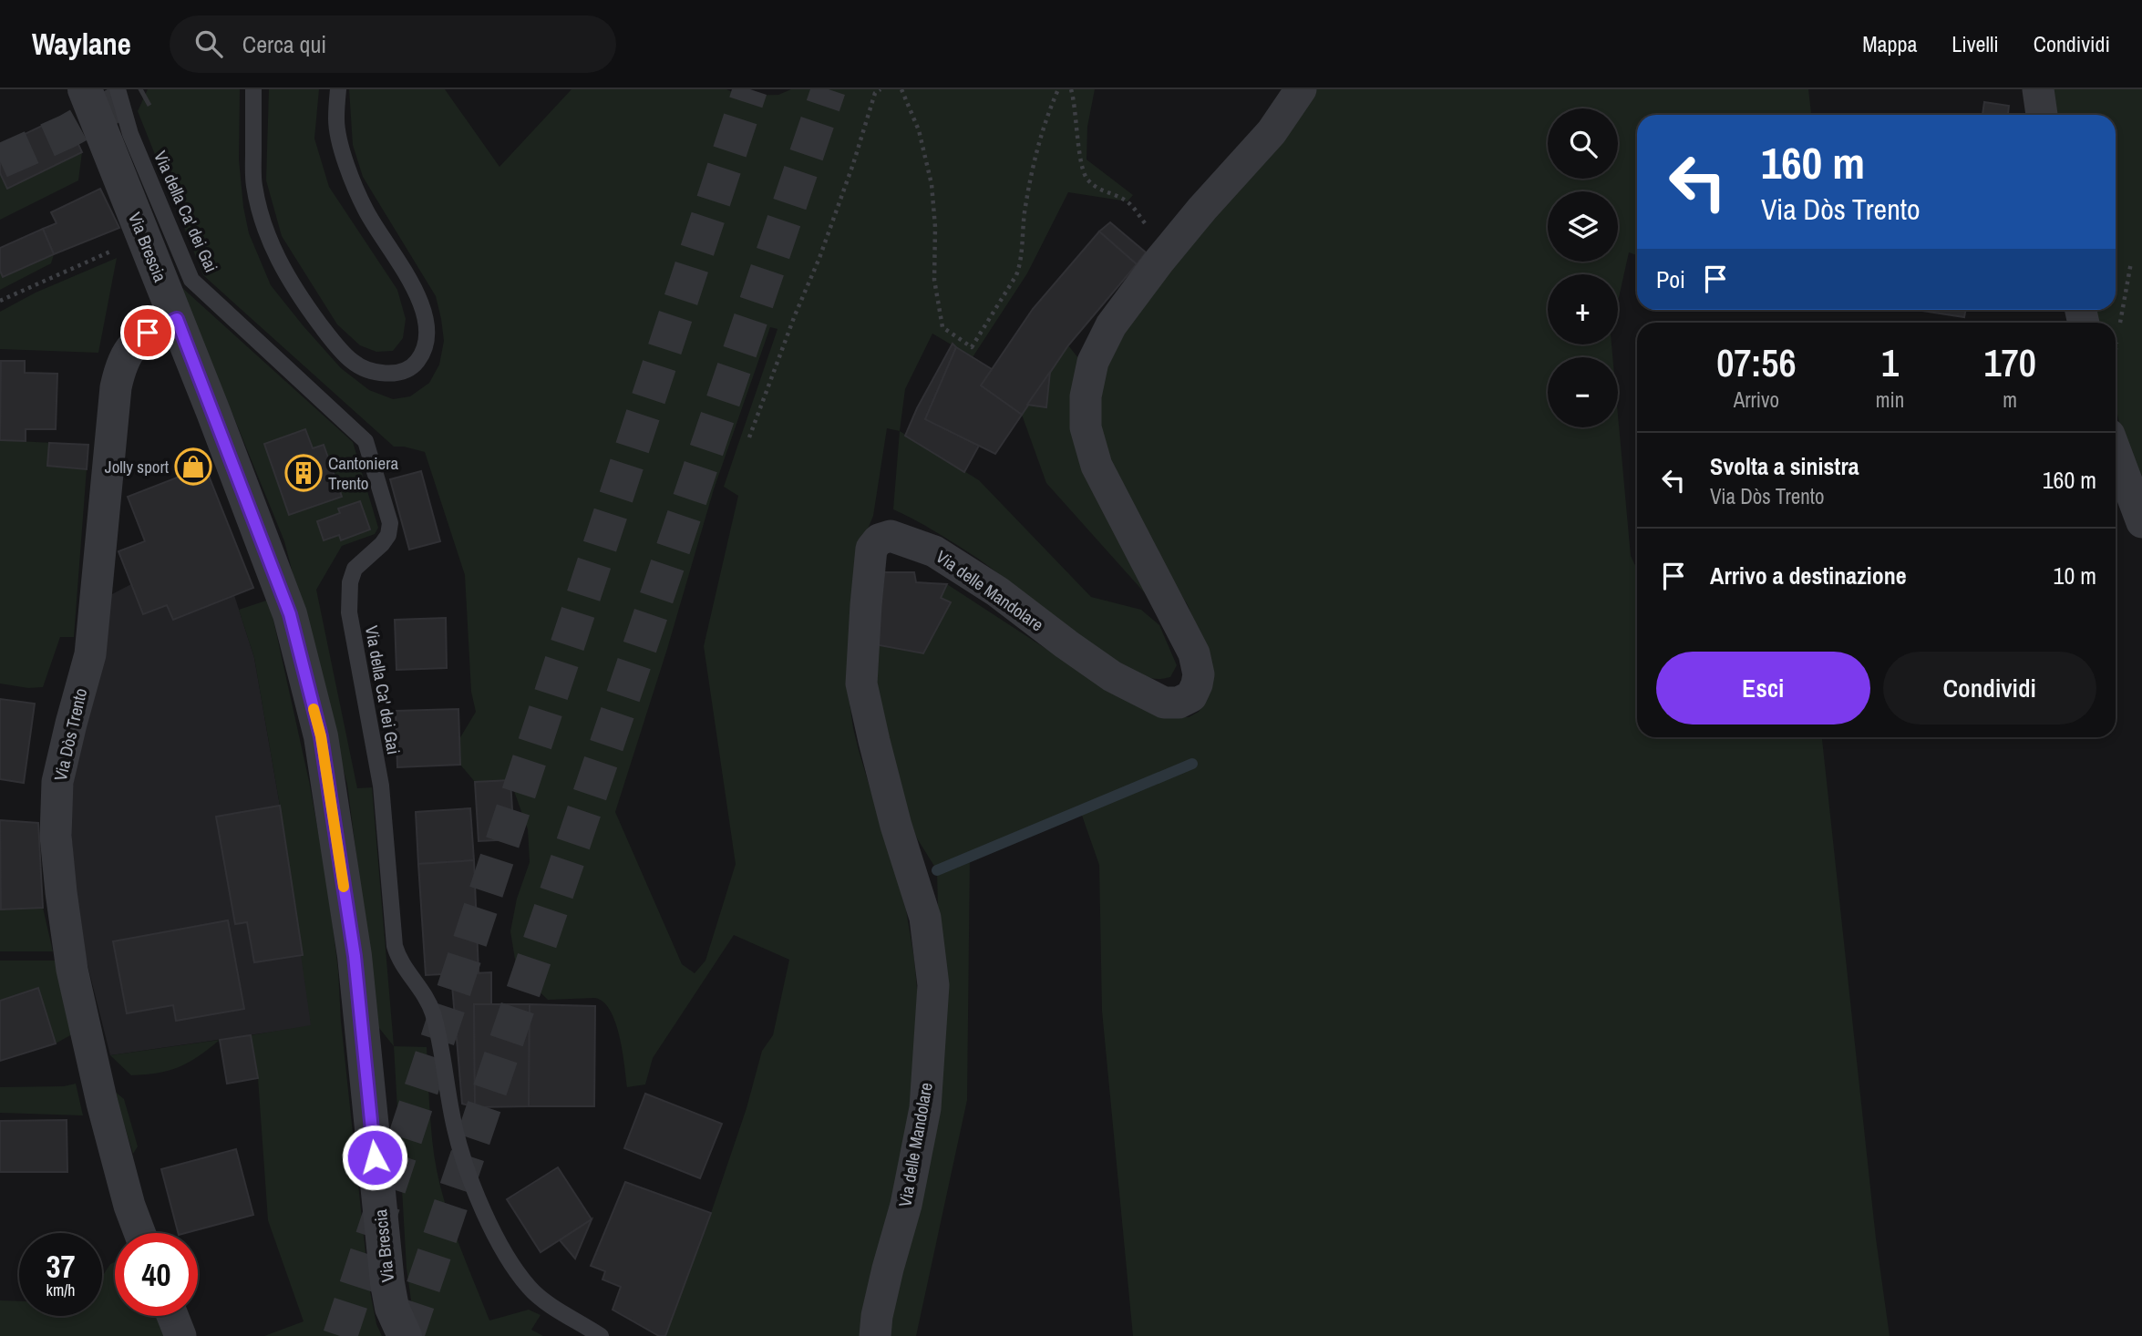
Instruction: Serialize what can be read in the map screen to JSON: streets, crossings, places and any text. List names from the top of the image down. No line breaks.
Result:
{"streets":{"street":["Via Brescia","Via delle Mandolare","Via Dòs Trento"],"lane":["Via della Ca' dei Gai"]},"crossings":[["Via Brescia","Via Dòs Trento"]],"places":{"shop":["Jolly sport"],"building":["Cantoniera Trento"]},"page":{"header":"Waylane","search":"Cerca qui","nav":["Mappa","Livelli","Condividi"],"map_buttons":["+","−"],"turn":["160 m","Via Dòs Trento"],"then":"Poi","eta":["07:56","Arrivo","1","min","170","m"],"list":[{"name":"Svolta a sinistra","note":"Via Dòs Trento","value":"160 m"},{"name":"Arrivo a destinazione","value":"10 m"}],"buttons":["Esci","Condividi"],"speed":"37 km/h","limit":"40"}}
